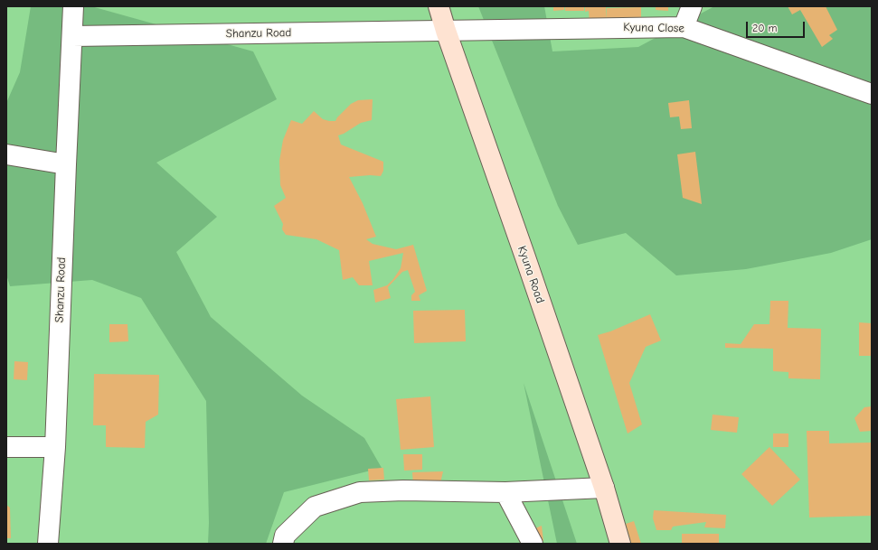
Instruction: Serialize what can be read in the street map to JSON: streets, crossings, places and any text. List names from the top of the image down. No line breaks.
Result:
{"streets":{"main road":["Kyuna Road"],"street":["Kyuna Close","Shanzu Road"]},"crossings":[["Kyuna Close","Shanzu Road"],["Kyuna Close","Kyuna Road"],["Shanzu Road","Kyuna Road"]],"scale_bar":"20 m"}
